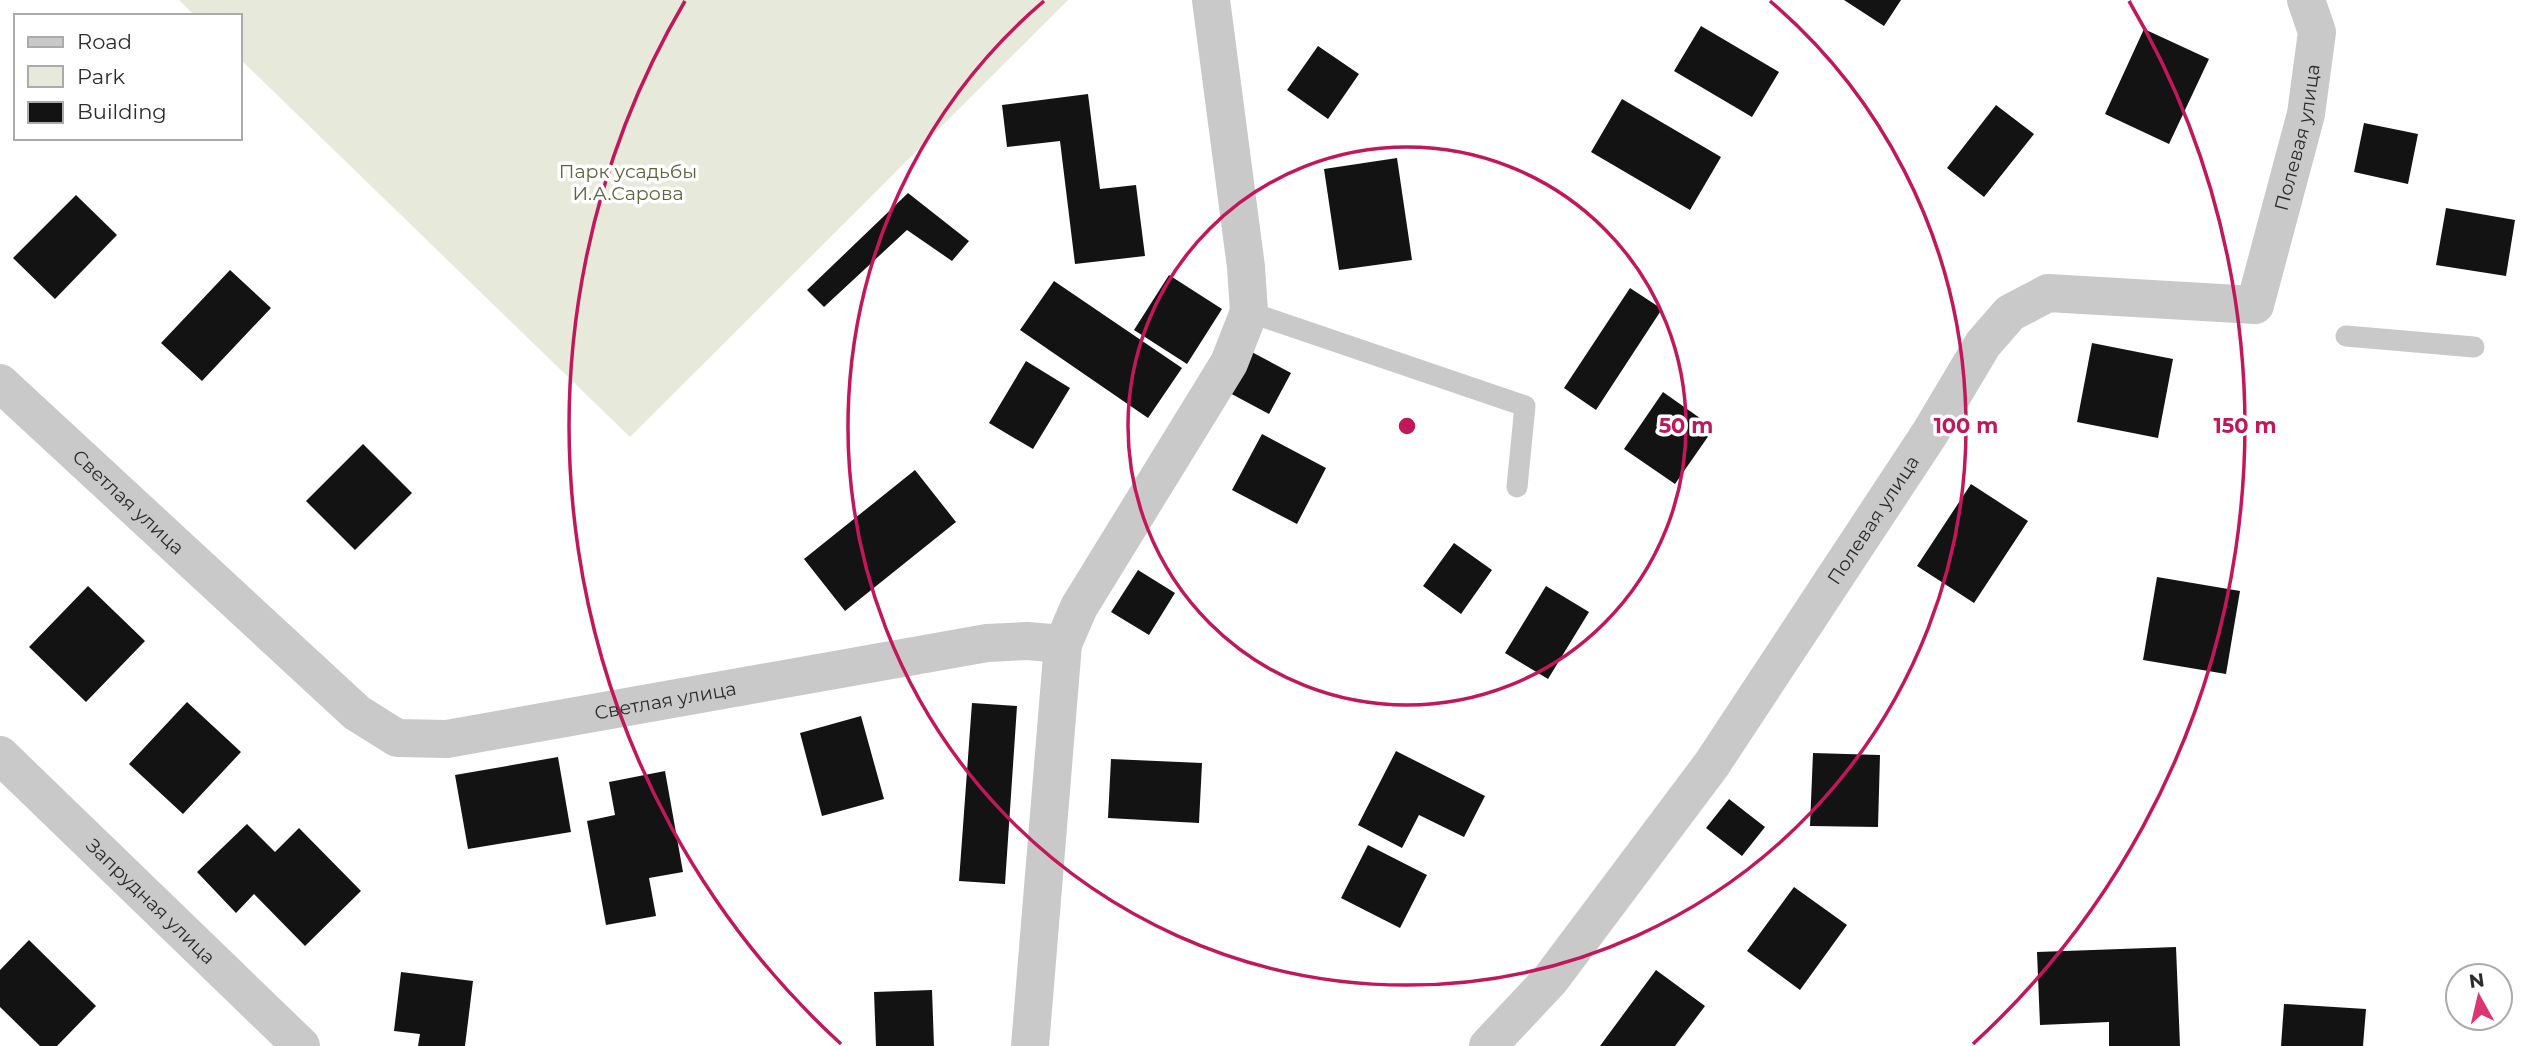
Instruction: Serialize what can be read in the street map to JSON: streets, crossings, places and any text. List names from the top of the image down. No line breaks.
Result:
{"streets":{"street":["Полевая улица","Светлая улица","Запрудная улица"]},"parks":["Парк усадьбы И.А.Сарова"],"legend":["Road","Park","Building"],"north":"top","rings":["50 m","100 m","150 m"]}
